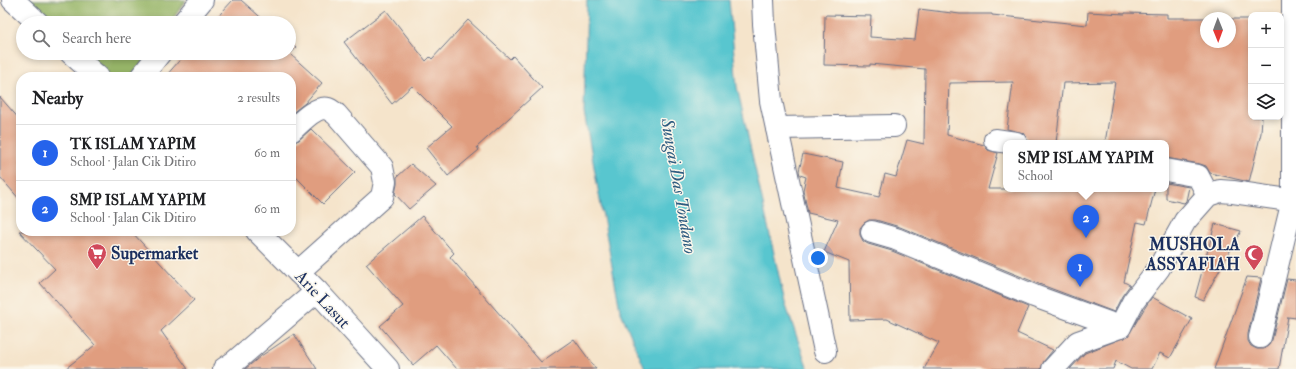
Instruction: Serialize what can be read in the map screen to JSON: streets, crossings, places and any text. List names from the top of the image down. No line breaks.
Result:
{"streets":{"street":["Arie Lasut"]},"water":["Sungai Das Tondano"],"places":{"supermarket":["Supermarket"],"mosque":["MUSHOLA ASSYAFIAH"]},"north":"bottom","page":{"map_buttons":["+","−"],"search":"Search here","heading":["Nearby","2 results"],"list":[{"mark":"1","name":"TK ISLAM YAPIM","note":"School · Jalan Cik Ditiro","value":"60 m"},{"mark":"2","name":"SMP ISLAM YAPIM","note":"School · Jalan Cik Ditiro","value":"60 m"}],"popup":["SMP ISLAM YAPIM","School"],"pins":["2","1"]}}
